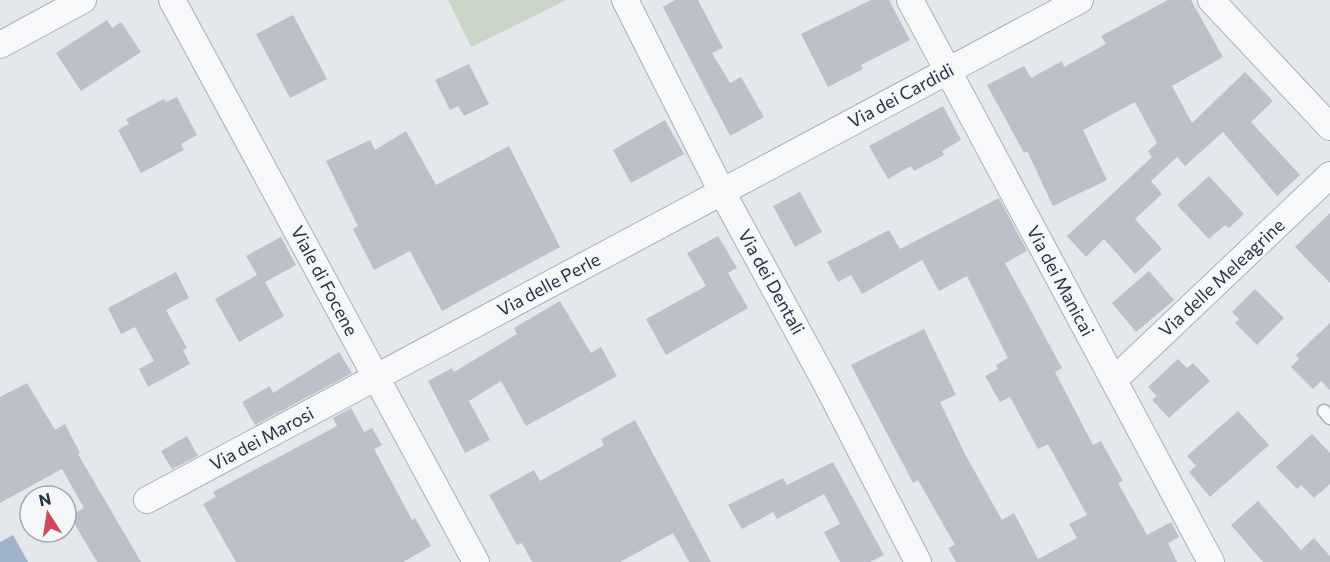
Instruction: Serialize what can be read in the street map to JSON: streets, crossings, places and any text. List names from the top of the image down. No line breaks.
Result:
{"streets":{"street":["Via dei Cardidi","Via delle Meleagrine","Viale di Focene","Via dei Manicai","Via dei Dentali","Via delle Perle","Via dei Marosi"]},"crossings":[["Via dei Cardidi","Via dei Manicai"],["Via dei Cardidi","Via dei Dentali"],["Via dei Cardidi","Via delle Perle"],["Via delle Meleagrine","Via dei Manicai"],["Viale di Focene","Via delle Perle"],["Viale di Focene","Via dei Marosi"],["Via dei Dentali","Via delle Perle"],["Via delle Perle","Via dei Marosi"]],"north":"top"}
